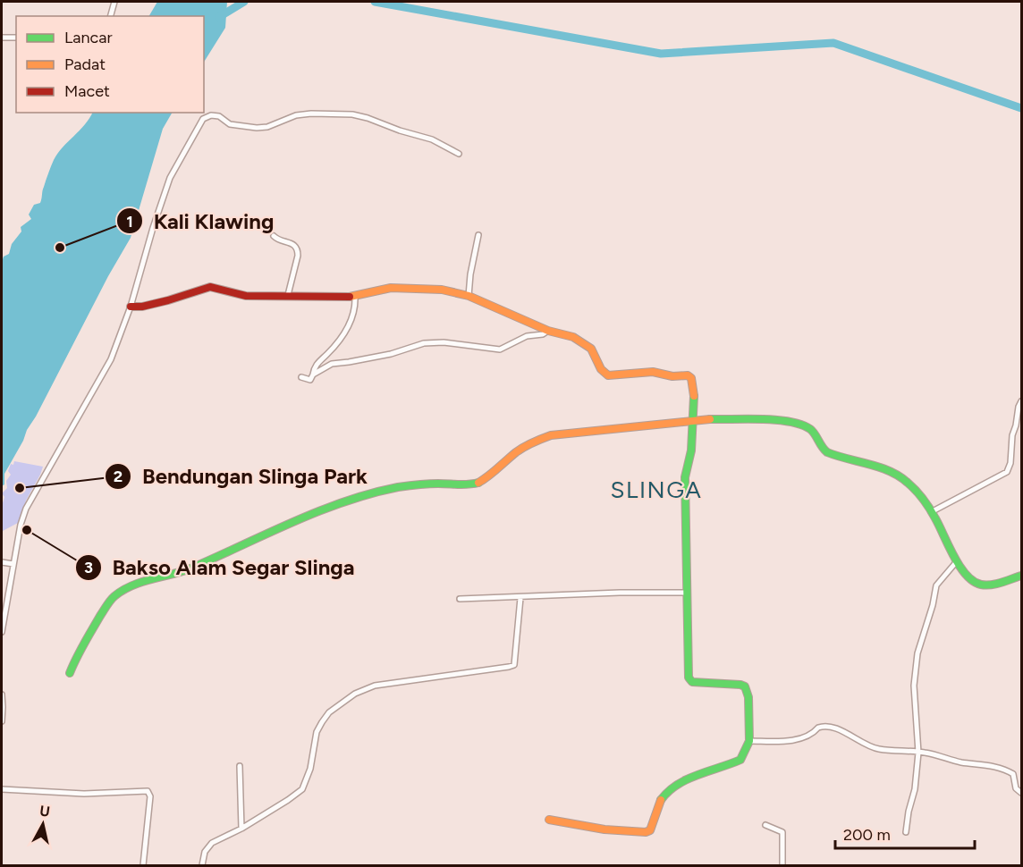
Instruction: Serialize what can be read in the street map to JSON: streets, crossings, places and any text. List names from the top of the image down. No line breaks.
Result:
{"districts":["SLINGA"],"places":["Kali Klawing","Bendungan Slinga Park","Bakso Alam Segar Slinga"],"legend":["Lancar","Padat","Macet"],"scale_bar":"200 m","north":"top"}
